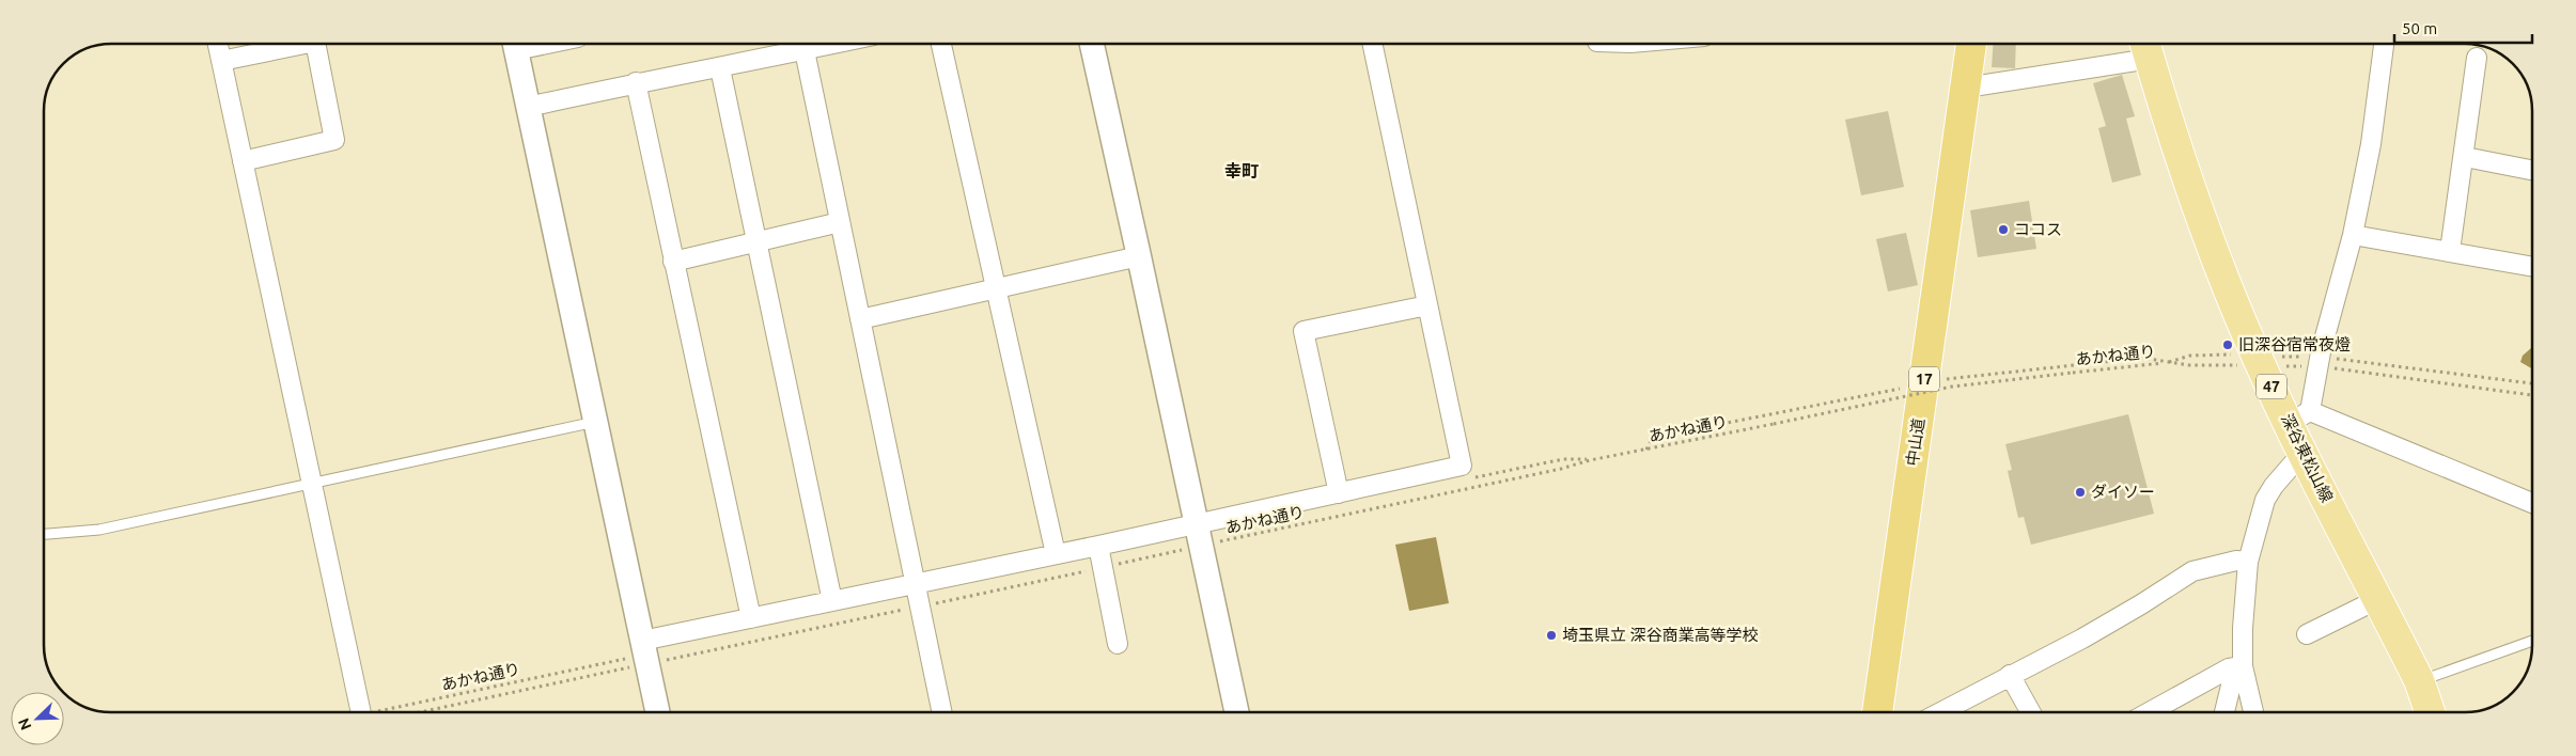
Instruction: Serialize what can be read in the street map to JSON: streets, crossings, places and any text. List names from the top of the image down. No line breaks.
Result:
{"streets":{"highway":["17","中山道"],"main road":["47","深谷東松山線"],"path":["あかね通り"]},"districts":["幸町"],"places":["ココス","旧深谷宿常夜燈","ダイソー","埼玉県立 深谷商業高等学校"],"scale_bar":"50 m","north":"bottom left"}
